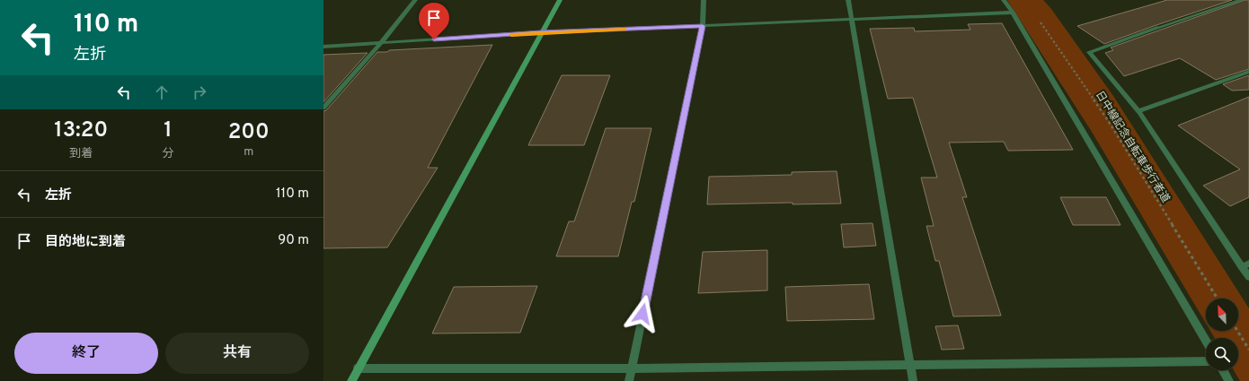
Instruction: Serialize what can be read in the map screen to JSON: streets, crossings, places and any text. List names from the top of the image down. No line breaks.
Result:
{"streets":{"path":["日中線記念自転車歩行者道"]},"north":"top left","page":{"turn":["110 m","左折"],"eta":["13:20","到着","1","分","200","m"],"list":[{"name":"左折","value":"110 m"},{"name":"目的地に到着","value":"90 m"}],"buttons":["終了","共有"]}}
